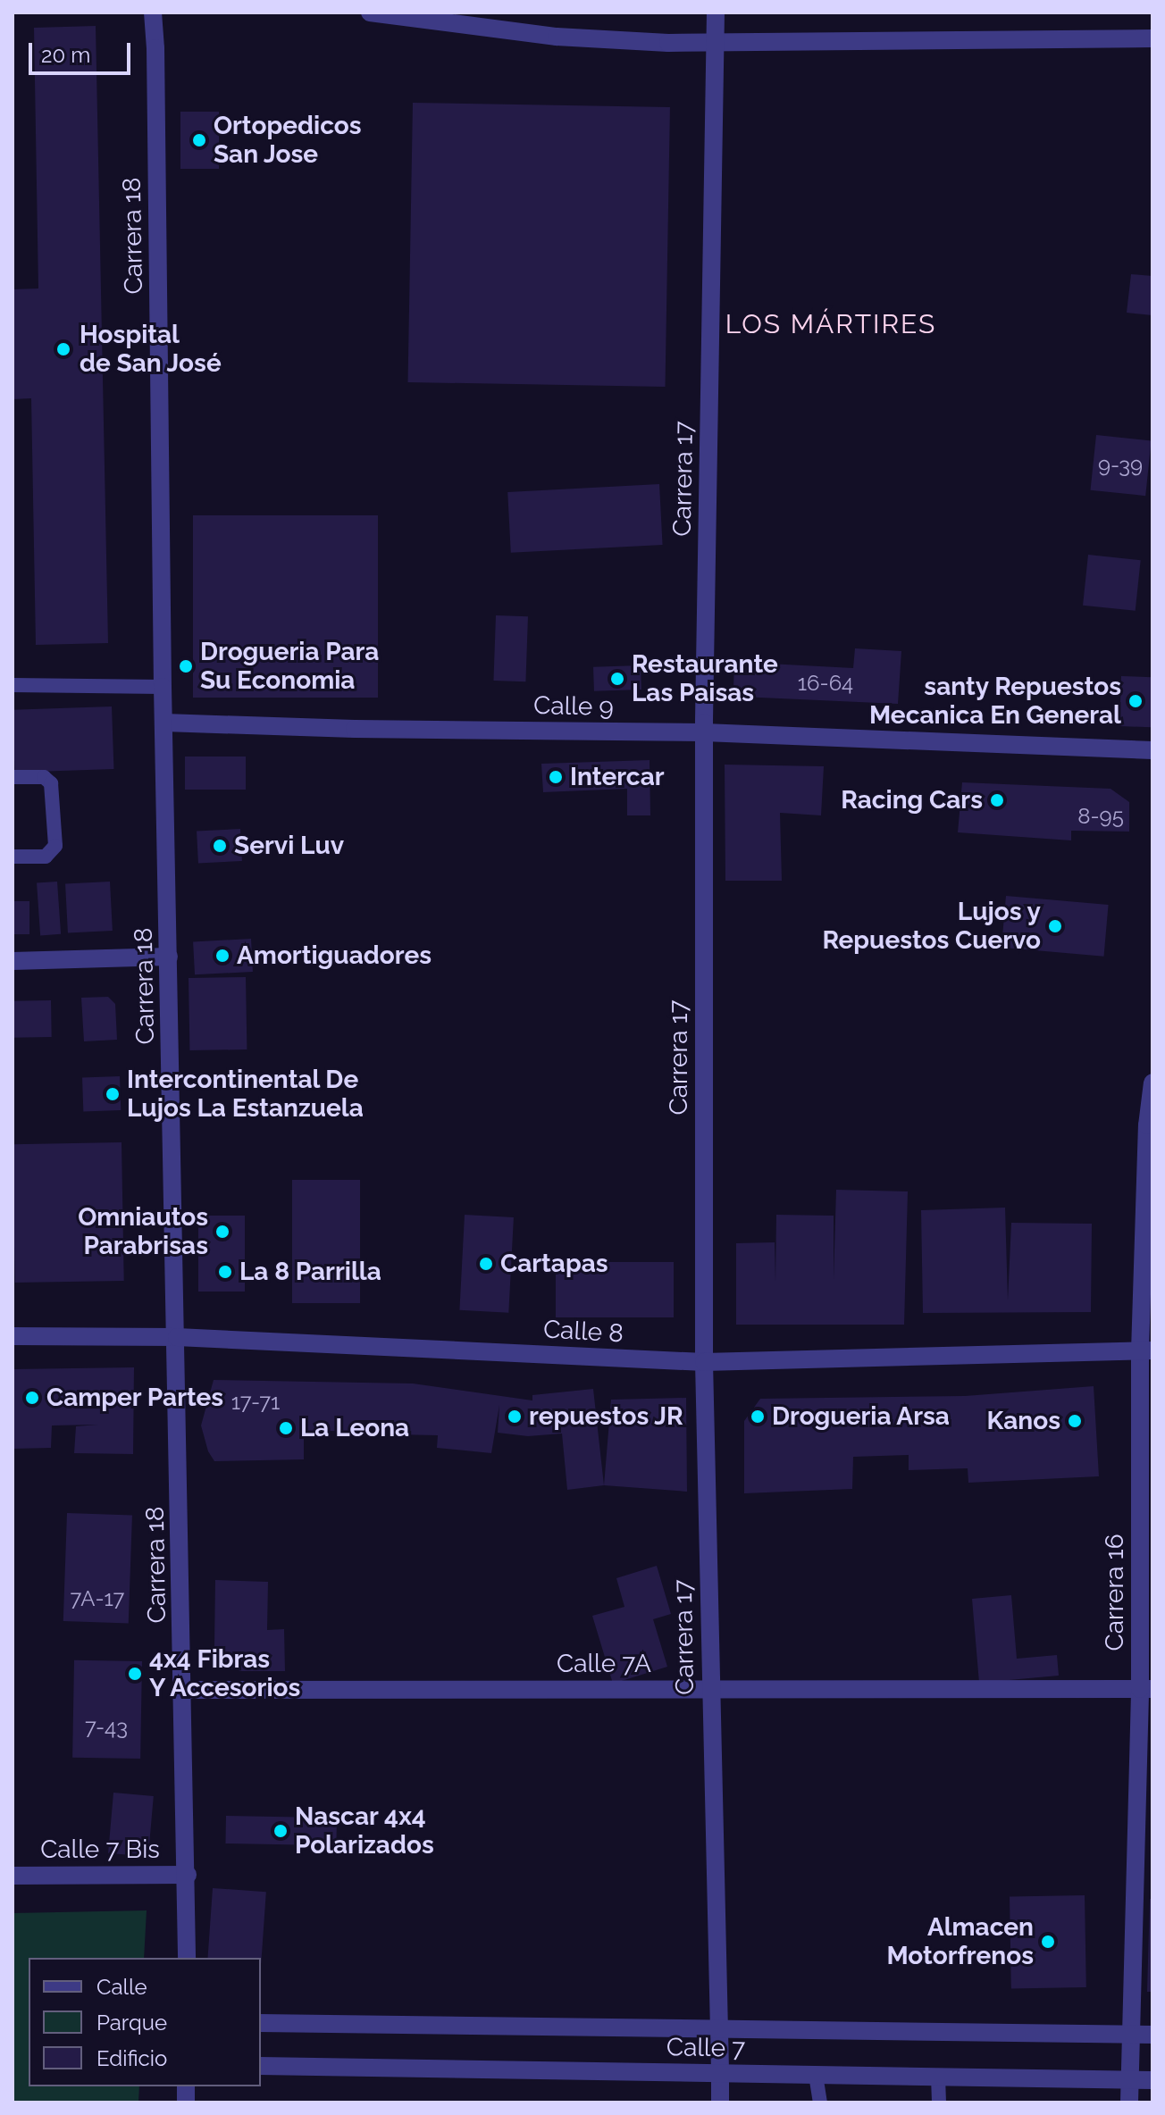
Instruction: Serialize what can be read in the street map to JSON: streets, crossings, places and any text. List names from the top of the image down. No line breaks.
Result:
{"streets":{"street":["Carrera 18","Carrera 17","Calle 9","Calle 8","Carrera 16","Calle 7A","Calle 7 Bis","Calle 7"]},"crossings":[["Carrera 18","Calle 9"],["Carrera 18","Calle 8"],["Carrera 18","Calle 7A"],["Carrera 18","Calle 7 Bis"],["Carrera 17","Calle 9"],["Carrera 17","Calle 8"],["Carrera 17","Calle 7A"],["Carrera 17","Calle 7"],["Calle 8","Carrera 16"],["Carrera 16","Calle 7A"],["Carrera 16","Calle 7"]],"districts":["LOS MÁRTIRES"],"places":["Ortopedicos San Jose","Hospital de San José","Drogueria Para Su Economia","Restaurante Las Paisas","santy Repuestos Mecanica En General","Intercar","Racing Cars","Servi Luv","Lujos y Repuestos Cuervo","Amortiguadores","Intercontinental De Lujos La Estanzuela","Omniautos Parabrisas","Cartapas","La 8 Parrilla","Camper Partes","repuestos JR","Drogueria Arsa","Kanos","La Leona","4x4 Fibras Y Accesorios","Nascar 4x4 Polarizados","Almacen Motorfrenos"],"house_numbers":["9-39","16-64","8-95","17-71","7A-17","7-43"],"legend":["Calle","Parque","Edificio"],"scale_bar":"20 m"}
